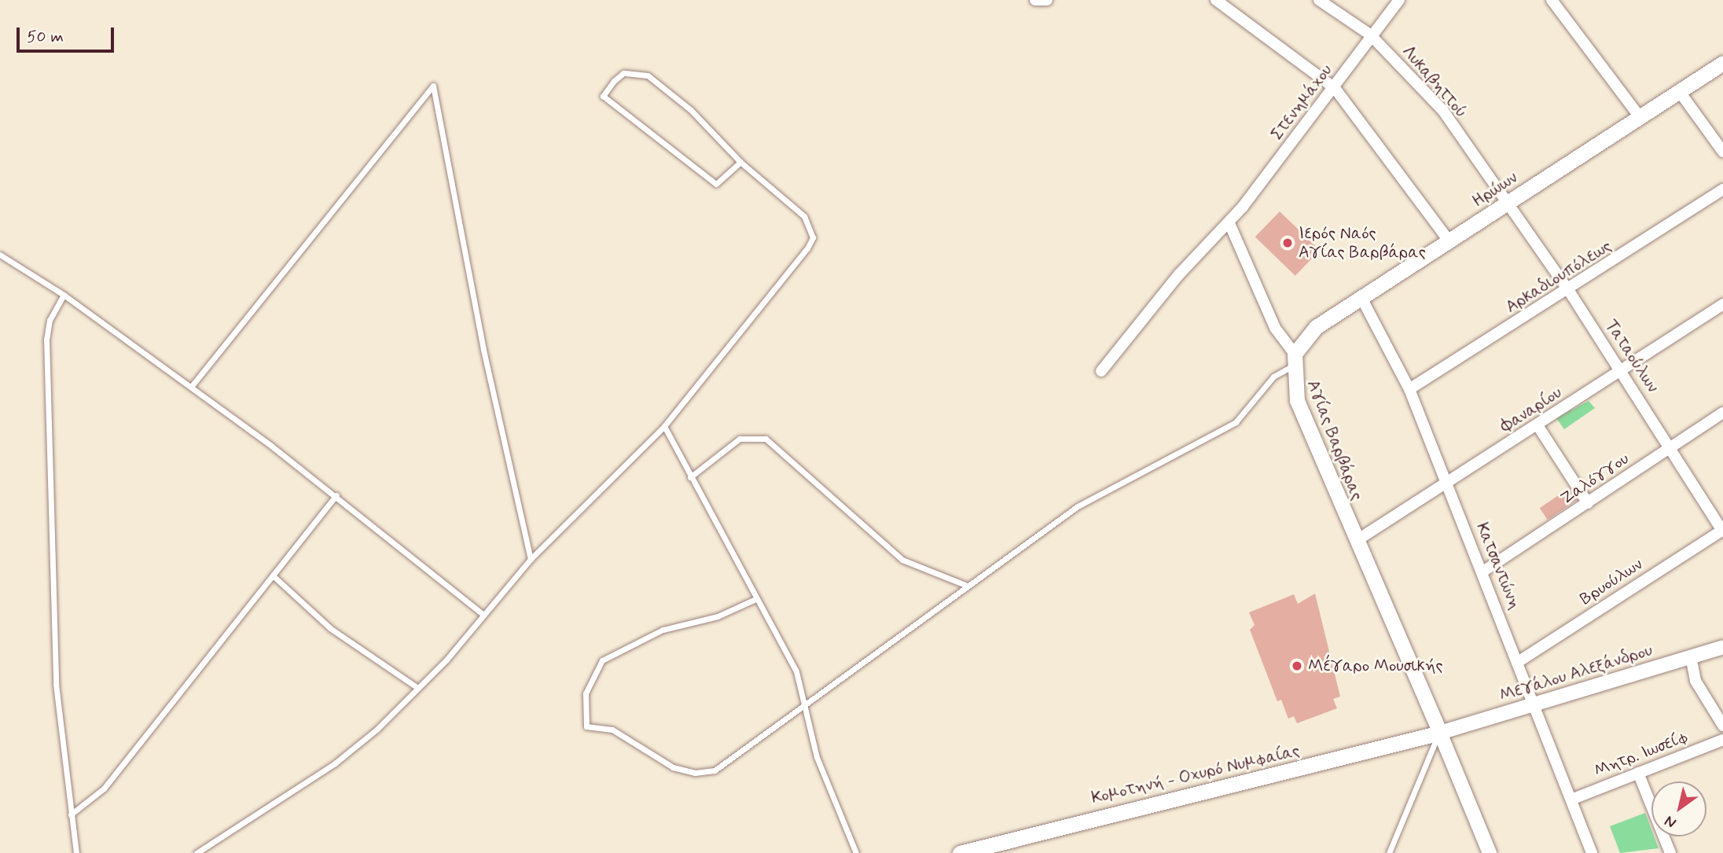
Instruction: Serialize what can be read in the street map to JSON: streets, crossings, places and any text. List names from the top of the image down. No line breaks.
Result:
{"streets":{"main road":["Ηρώων","Αγίας Βαρβάρας","Κομοτηνή - Οχυρό Νυμφαίας"],"street":["Λυκαβηττού","Στενημάχου","Αρκαδιουπόλεως","Ταταούλων","Φαναρίου","Ζαλόγγου","Κατσαντώνη","Βρυούλων","Μεγάλου Αλεξάνδρου","Μητρ. Ιωσείφ"]},"crossings":[["Λυκαβηττού","Στενημάχου"],["Λυκαβηττού","Ηρώων"],["Λυκαβηττού","Ταταούλων"],["Στενημάχου","Αγίας Βαρβάρας"],["Ηρώων","Ταταούλων"],["Ηρώων","Αγίας Βαρβάρας"],["Ηρώων","Κατσαντώνη"],["Αρκαδιουπόλεως","Ταταούλων"],["Αρκαδιουπόλεως","Κατσαντώνη"],["Ταταούλων","Φαναρίου"],["Ταταούλων","Ζαλόγγου"],["Ταταούλων","Βρυούλων"],["Φαναρίου","Αγίας Βαρβάρας"],["Φαναρίου","Κατσαντώνη"],["Αγίας Βαρβάρας","Μεγάλου Αλεξάνδρου"],["Αγίας Βαρβάρας","Κομοτηνή - Οχυρό Νυμφαίας"],["Ζαλόγγου","Κατσαντώνη"],["Κατσαντώνη","Βρυούλων"],["Κατσαντώνη","Μεγάλου Αλεξάνδρου"],["Κατσαντώνη","Μητρ. Ιωσείφ"],["Μεγάλου Αλεξάνδρου","Κομοτηνή - Οχυρό Νυμφαίας"]],"places":["Ιερός Ναός Αγίας Βαρβάρας","Μέγαρο Μουσικής"],"scale_bar":"50 m","north":"bottom left"}
